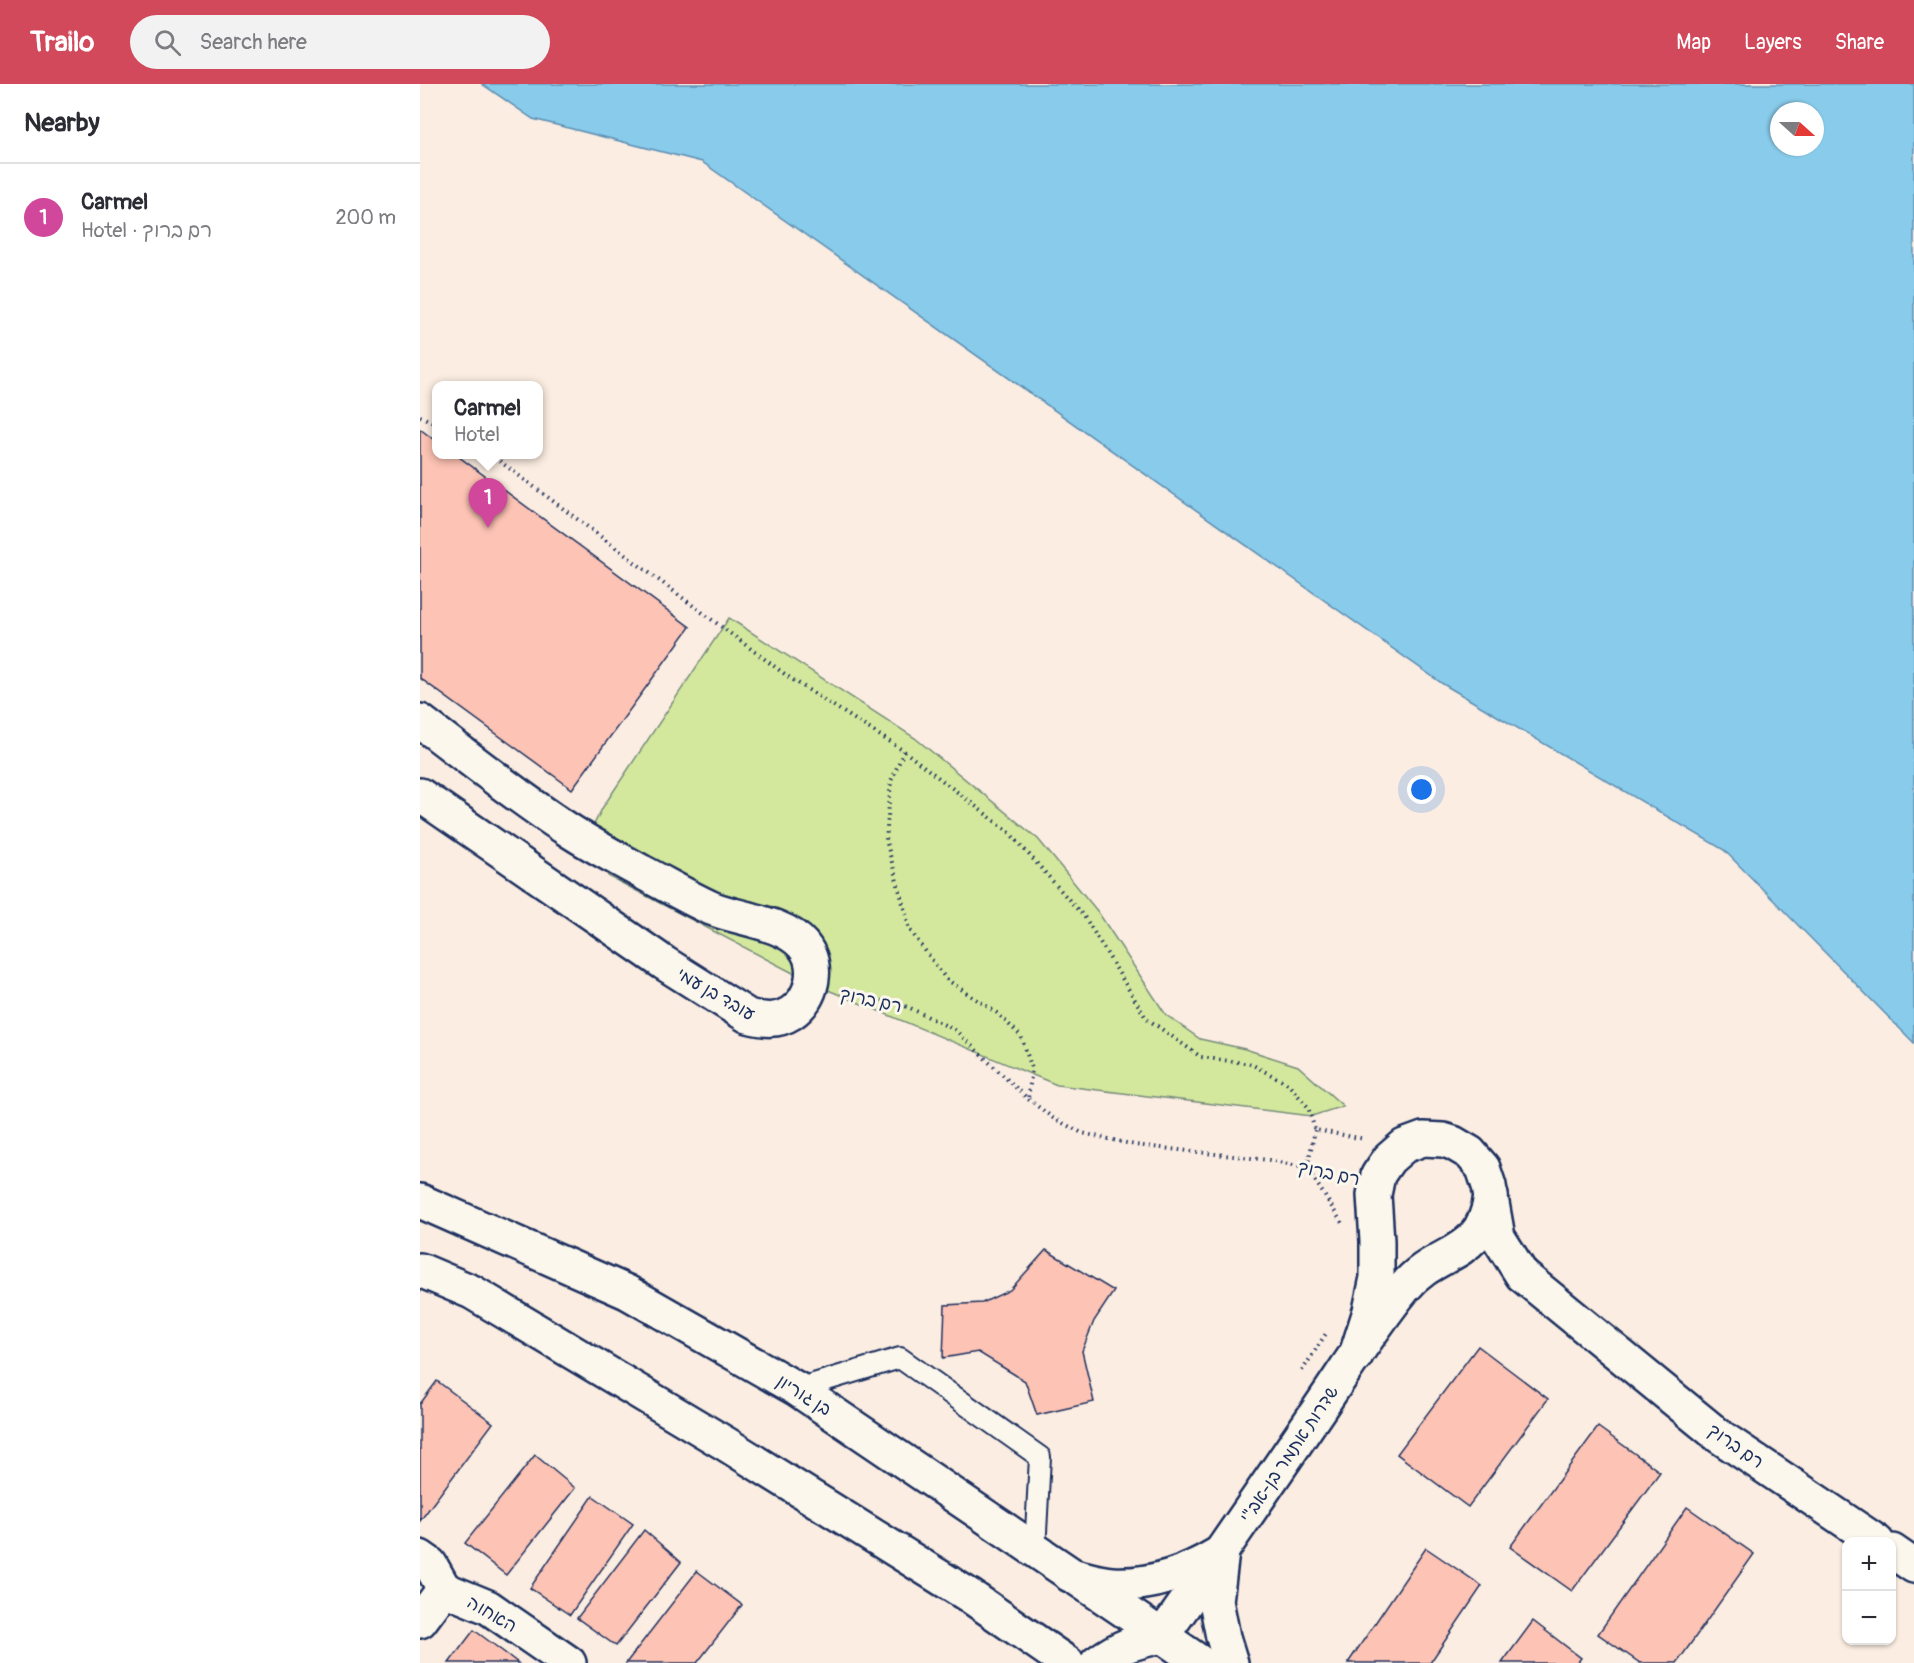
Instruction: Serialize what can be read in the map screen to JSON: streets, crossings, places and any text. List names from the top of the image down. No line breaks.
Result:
{"streets":{"street":["עובד בן עמי","רם ברוך","בן גוריון","שדרות אתמר בן-אב\"י","האחוה"]},"crossings":[["עובד בן עמי","רם ברוך"],["רם ברוך","שדרות אתמר בן-אב\"י"],["בן גוריון","שדרות אתמר בן-אב\"י"]],"north":"right","page":{"header":"Trailo","search":"Search here","nav":["Map","Layers","Share"],"heading":"Nearby","list":[{"mark":"1","name":"Carmel","note":"Hotel · רם ברוך","value":"200 m"}],"popup":["Carmel","Hotel"],"pins":"1","map_buttons":["+","−"]}}
